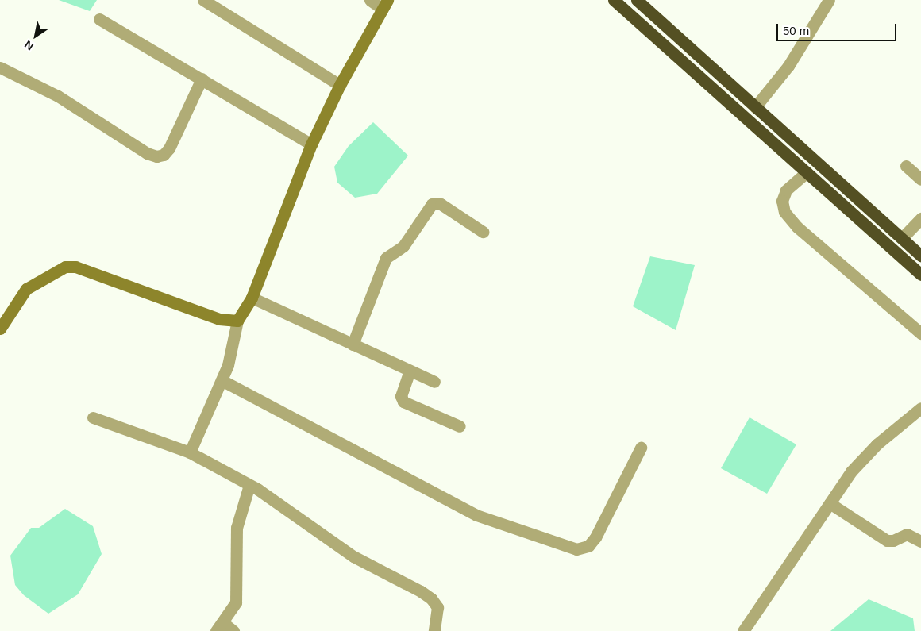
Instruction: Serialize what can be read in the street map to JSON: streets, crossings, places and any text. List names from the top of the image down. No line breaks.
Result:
{"scale_bar":"50 m","north":"bottom left"}
